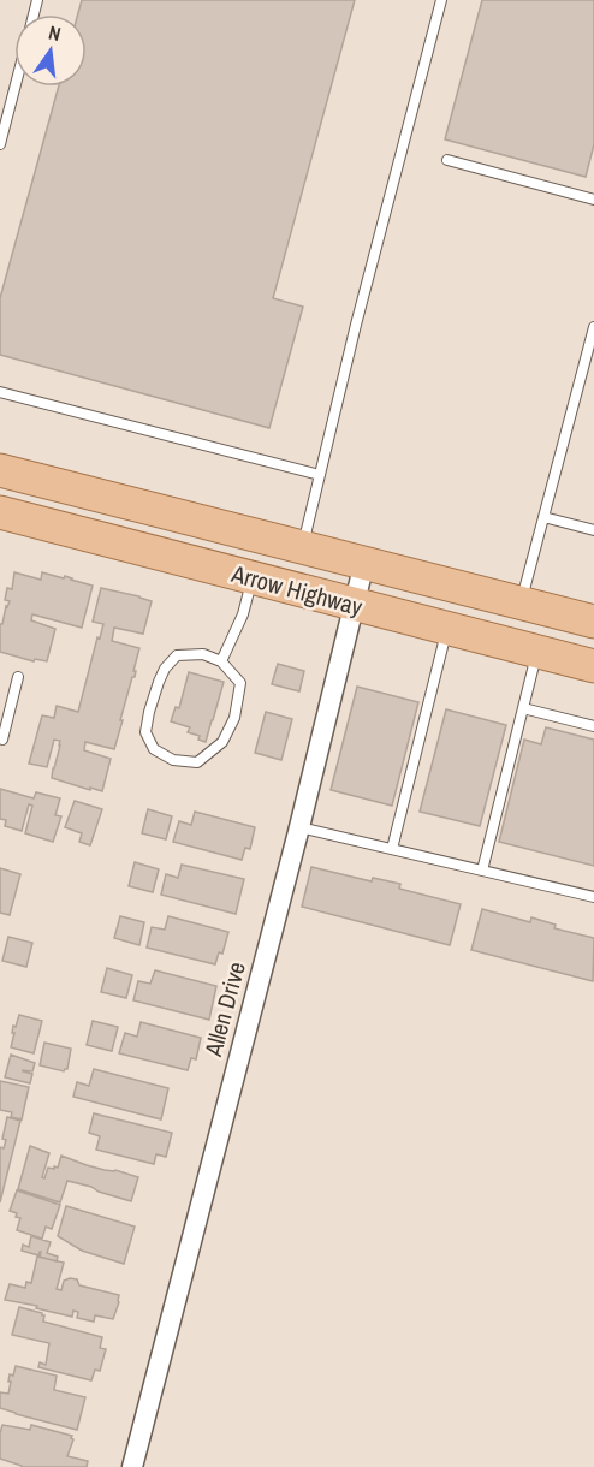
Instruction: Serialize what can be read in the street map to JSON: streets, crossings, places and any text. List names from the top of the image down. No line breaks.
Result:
{"streets":{"main road":["Arrow Highway"],"street":["Allen Drive"]},"crossings":[["Arrow Highway","Allen Drive"]],"north":"top"}
